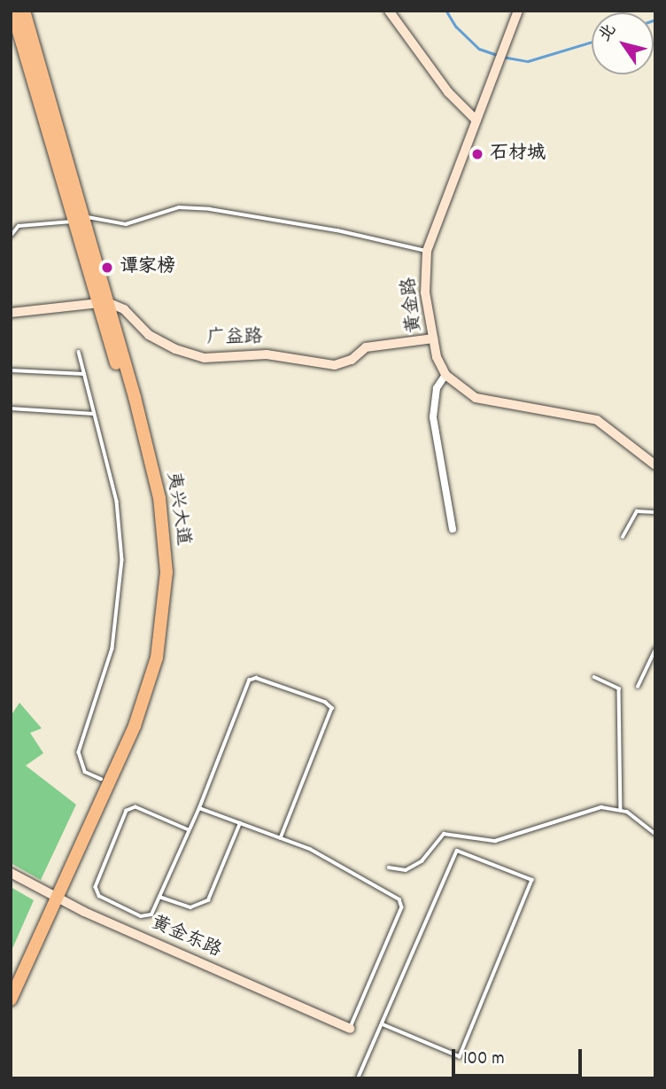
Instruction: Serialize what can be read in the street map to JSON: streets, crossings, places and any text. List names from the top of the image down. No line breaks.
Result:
{"streets":{"highway":["夷兴大道"],"street":["黄金路","广益路","黄金东路"]},"crossings":[["黄金路","广益路"],["广益路","夷兴大道"],["夷兴大道","黄金东路"]],"places":["石材城","谭家榜"],"scale_bar":"100 m","north":"top left"}
